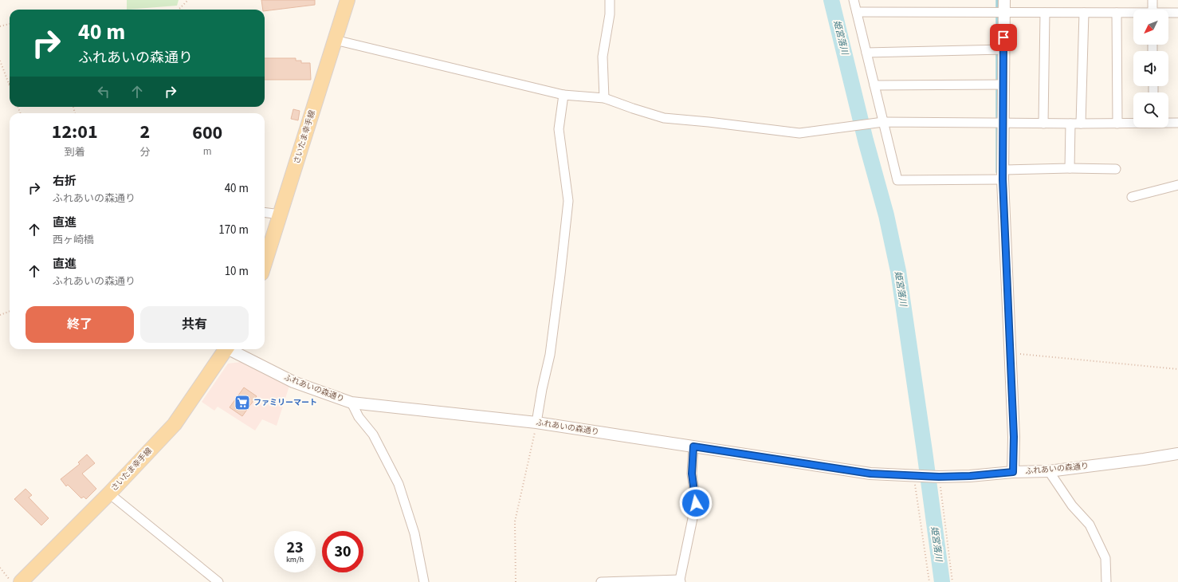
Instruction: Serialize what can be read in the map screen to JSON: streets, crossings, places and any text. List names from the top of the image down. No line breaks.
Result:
{"streets":{"main road":["さいたま幸手線"],"street":["ふれあいの森通り"]},"water":["姫宮落川"],"places":{"supermarket":["ファミリーマート"]},"north":"bottom left","page":{"turn":["40 m","ふれあいの森通り"],"eta":["12:01","到着","2","分","600","m"],"list":[{"name":"右折","note":"ふれあいの森通り","value":"40 m"},{"name":"直進","note":"西ヶ崎橋","value":"170 m"},{"name":"直進","note":"ふれあいの森通り","value":"10 m"}],"buttons":["終了","共有"],"speed":"23 km/h","limit":"30"}}
